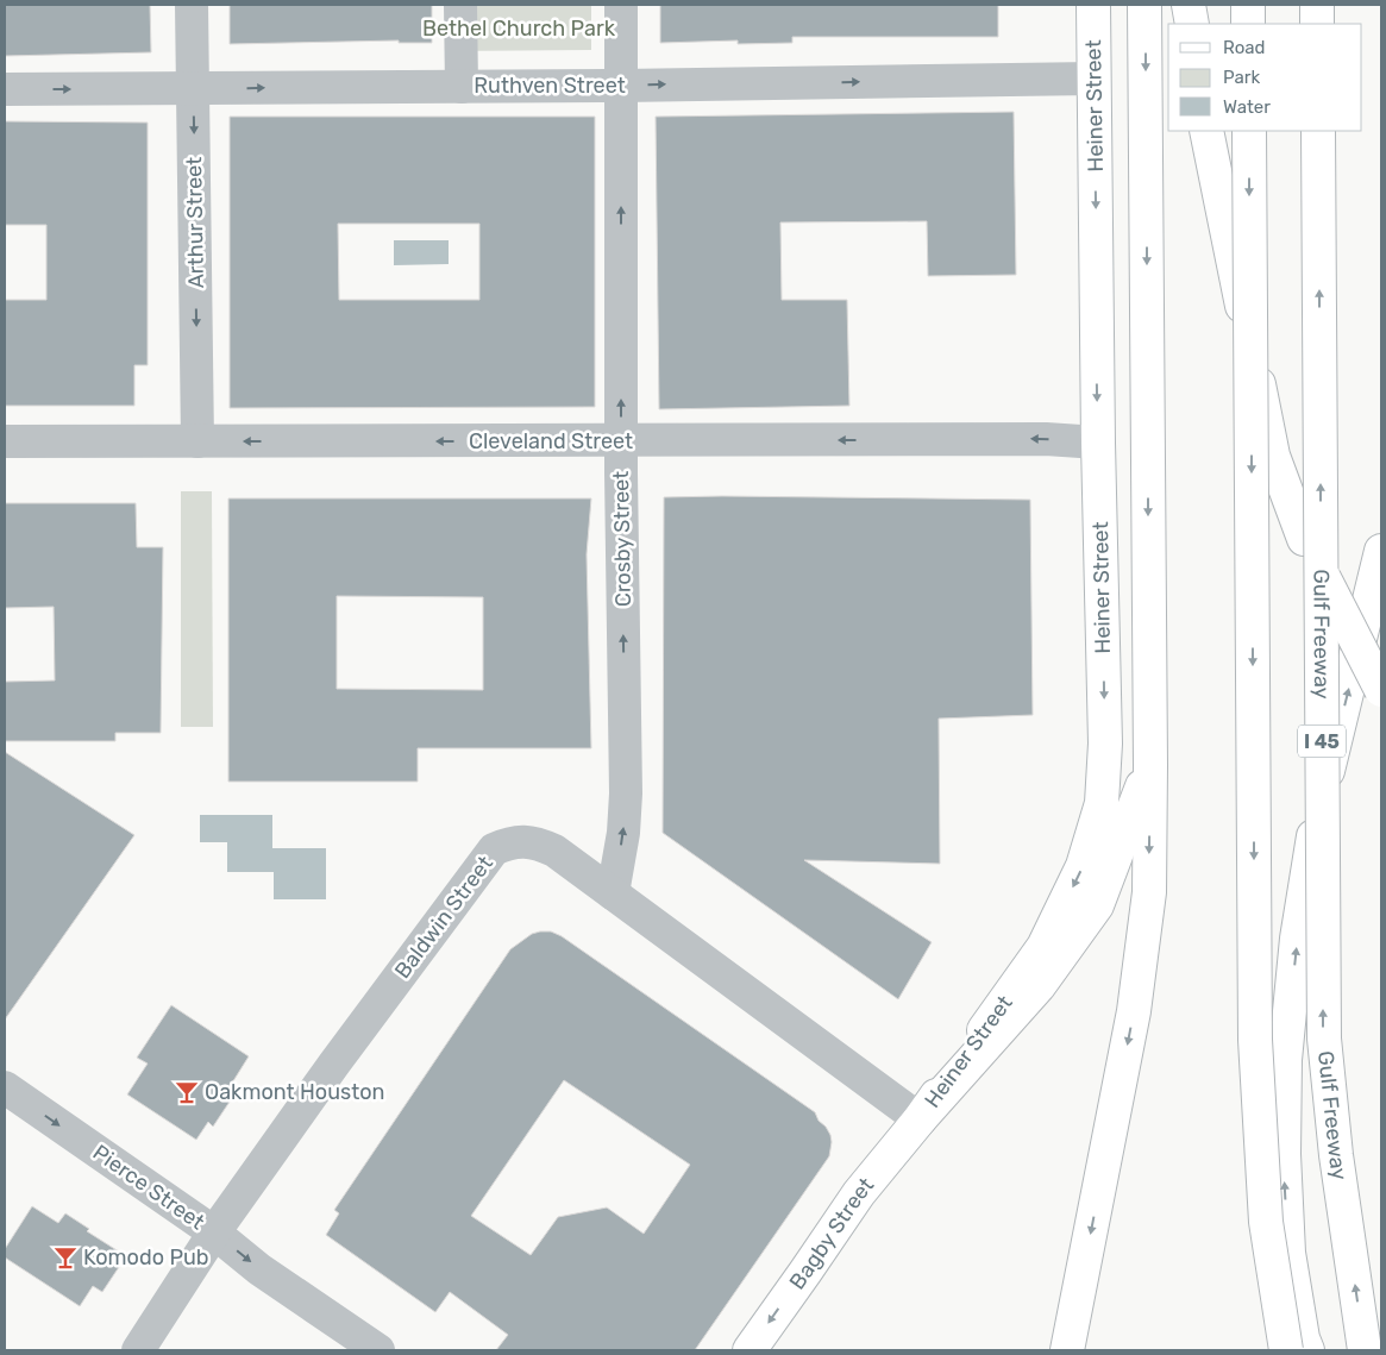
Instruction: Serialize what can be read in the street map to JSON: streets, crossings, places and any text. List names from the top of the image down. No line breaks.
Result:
{"streets":{"main road":["Heiner Street","Gulf Freeway","I 45","Bagby Street"],"street":["Ruthven Street","Arthur Street","Cleveland Street","Crosby Street","Baldwin Street","Pierce Street"]},"crossings":[["Ruthven Street","Heiner Street"],["Ruthven Street","Arthur Street"],["Ruthven Street","Crosby Street"],["Heiner Street","Cleveland Street"],["Heiner Street","Baldwin Street"],["Heiner Street","Bagby Street"],["Arthur Street","Cleveland Street"],["Cleveland Street","Crosby Street"],["Crosby Street","Baldwin Street"],["Baldwin Street","Pierce Street"],["Baldwin Street","Bagby Street"]],"one_way":["Ruthven Street","Arthur Street","Cleveland Street","Crosby Street","Pierce Street","Bagby Street"],"parks":["Bethel Church Park"],"places":{"bar":["Oakmont Houston","Komodo Pub"]},"legend":["Road","Park","Water"]}
